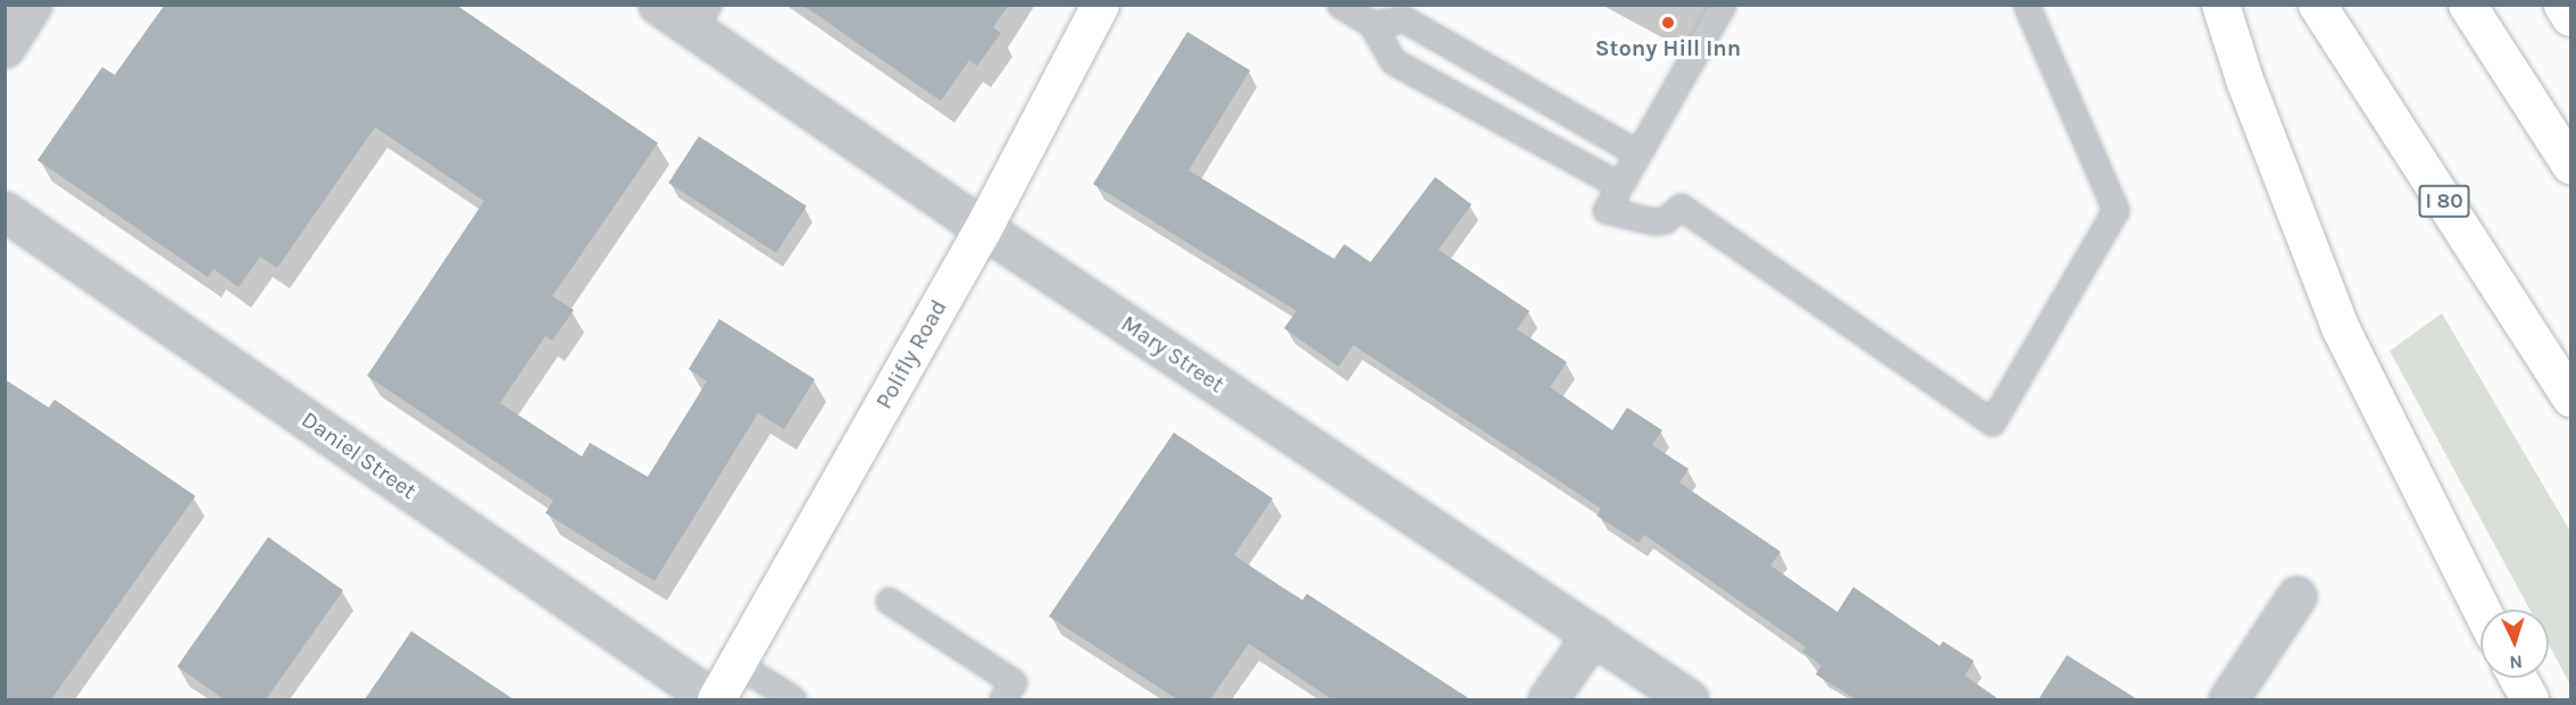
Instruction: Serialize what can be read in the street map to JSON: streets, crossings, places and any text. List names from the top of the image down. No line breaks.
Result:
{"streets":{"main road":["I 80","Polifly Road"],"street":["Mary Street","Daniel Street"]},"crossings":[["Polifly Road","Mary Street"],["Polifly Road","Daniel Street"]],"places":["Stony Hill Inn"],"north":"bottom"}
